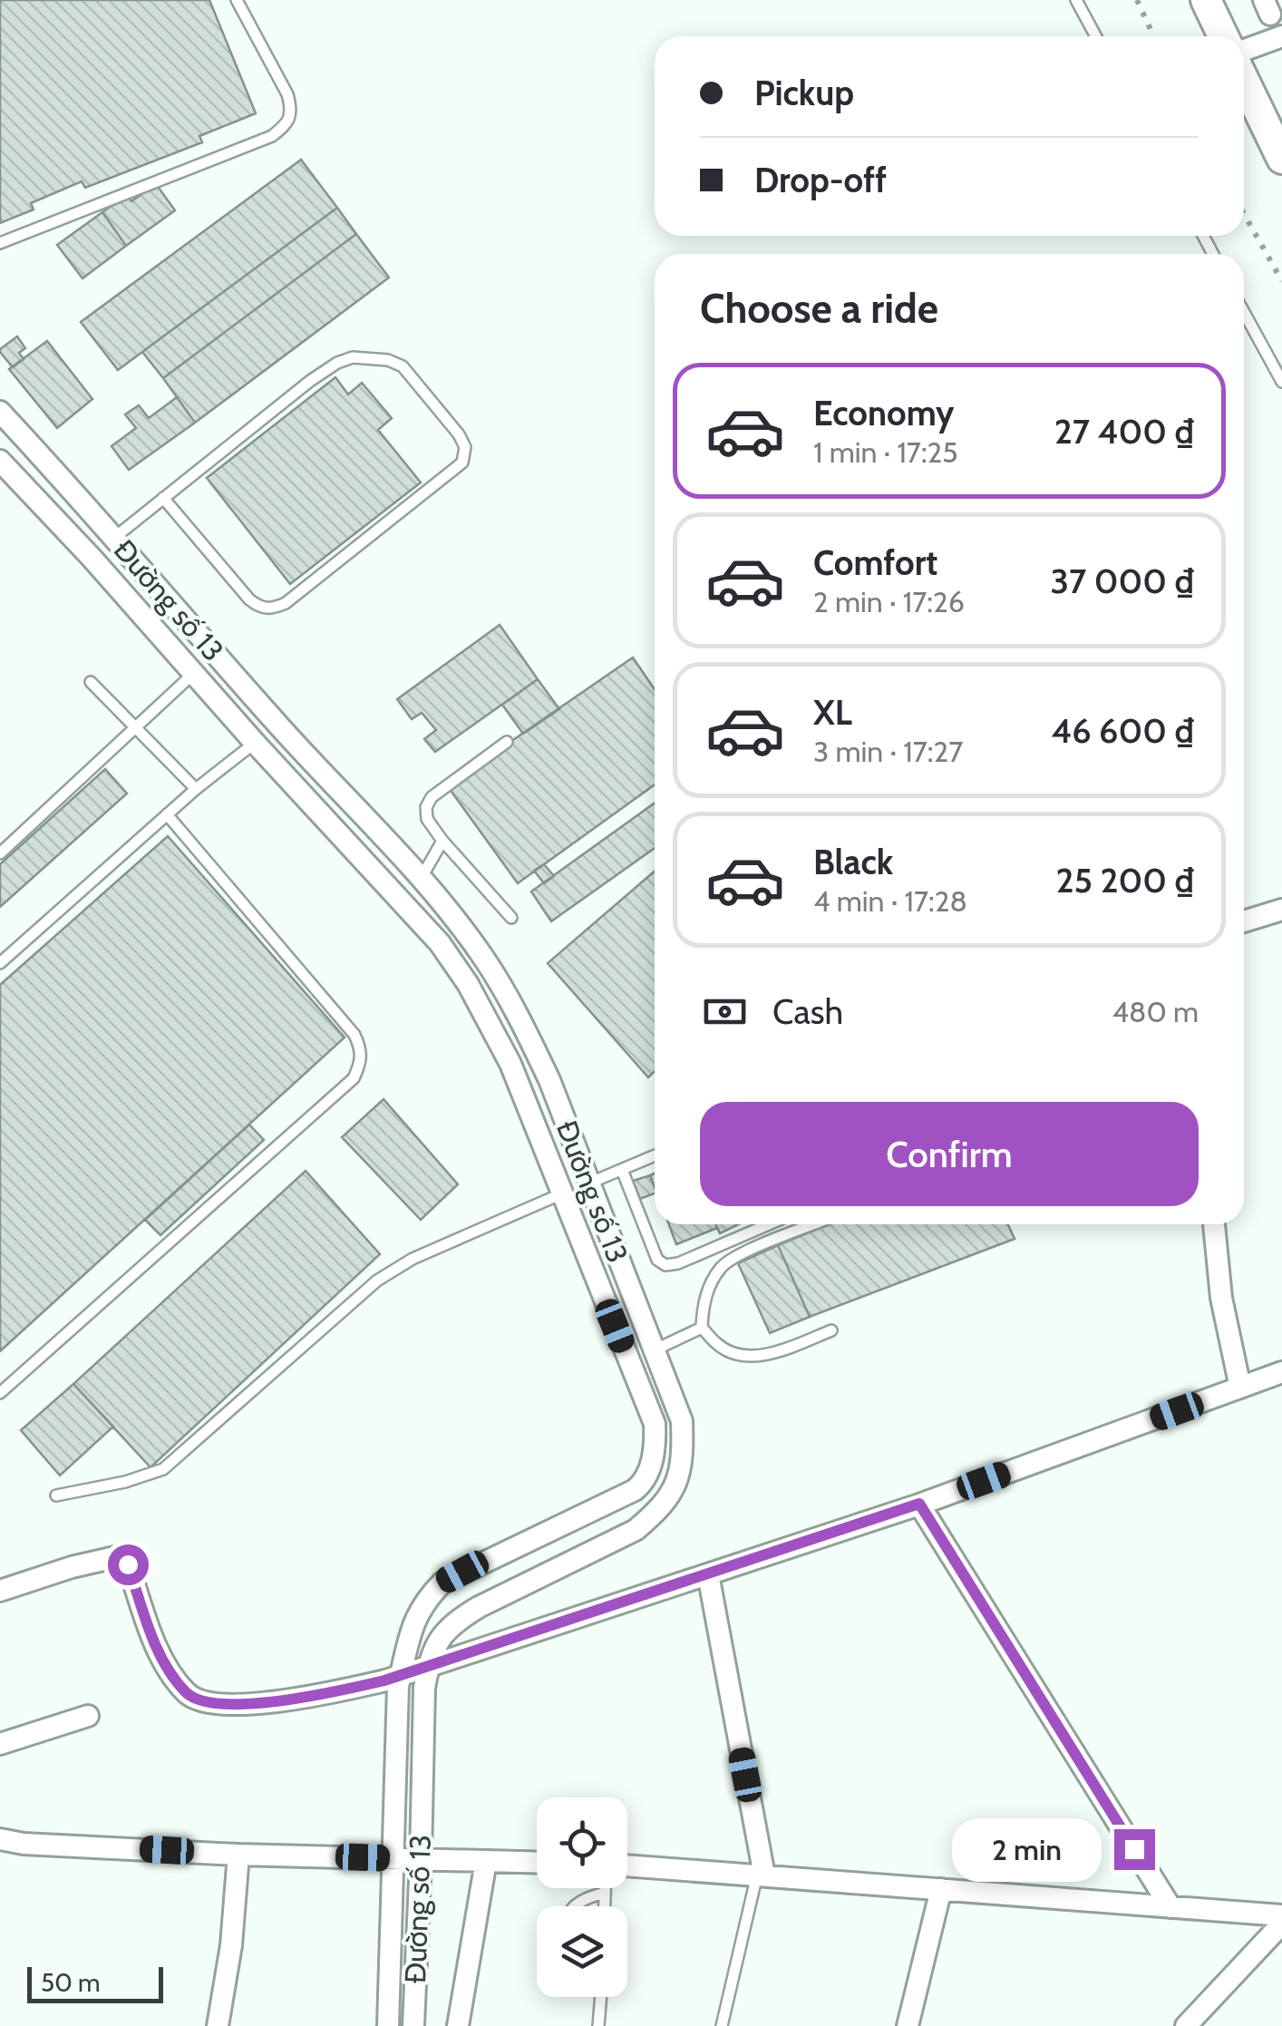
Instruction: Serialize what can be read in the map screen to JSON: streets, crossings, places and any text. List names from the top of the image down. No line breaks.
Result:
{"streets":{"street":["Đường số 13"]},"scale_bar":"50 m","page":{"banner":["Pickup","Drop-off"],"heading":"Choose a ride","list":[{"name":"Economy","note":"1 min · 17:25","value":"27 400 ₫"},{"name":"Comfort","note":"2 min · 17:26","value":"37 000 ₫"},{"name":"XL","note":"3 min · 17:27","value":"46 600 ₫"},{"name":"Black","note":"4 min · 17:28","value":"25 200 ₫"}],"pay":["Cash","480 m"],"buttons":"Confirm","bubble":"2 min","scale":"50 m"}}
